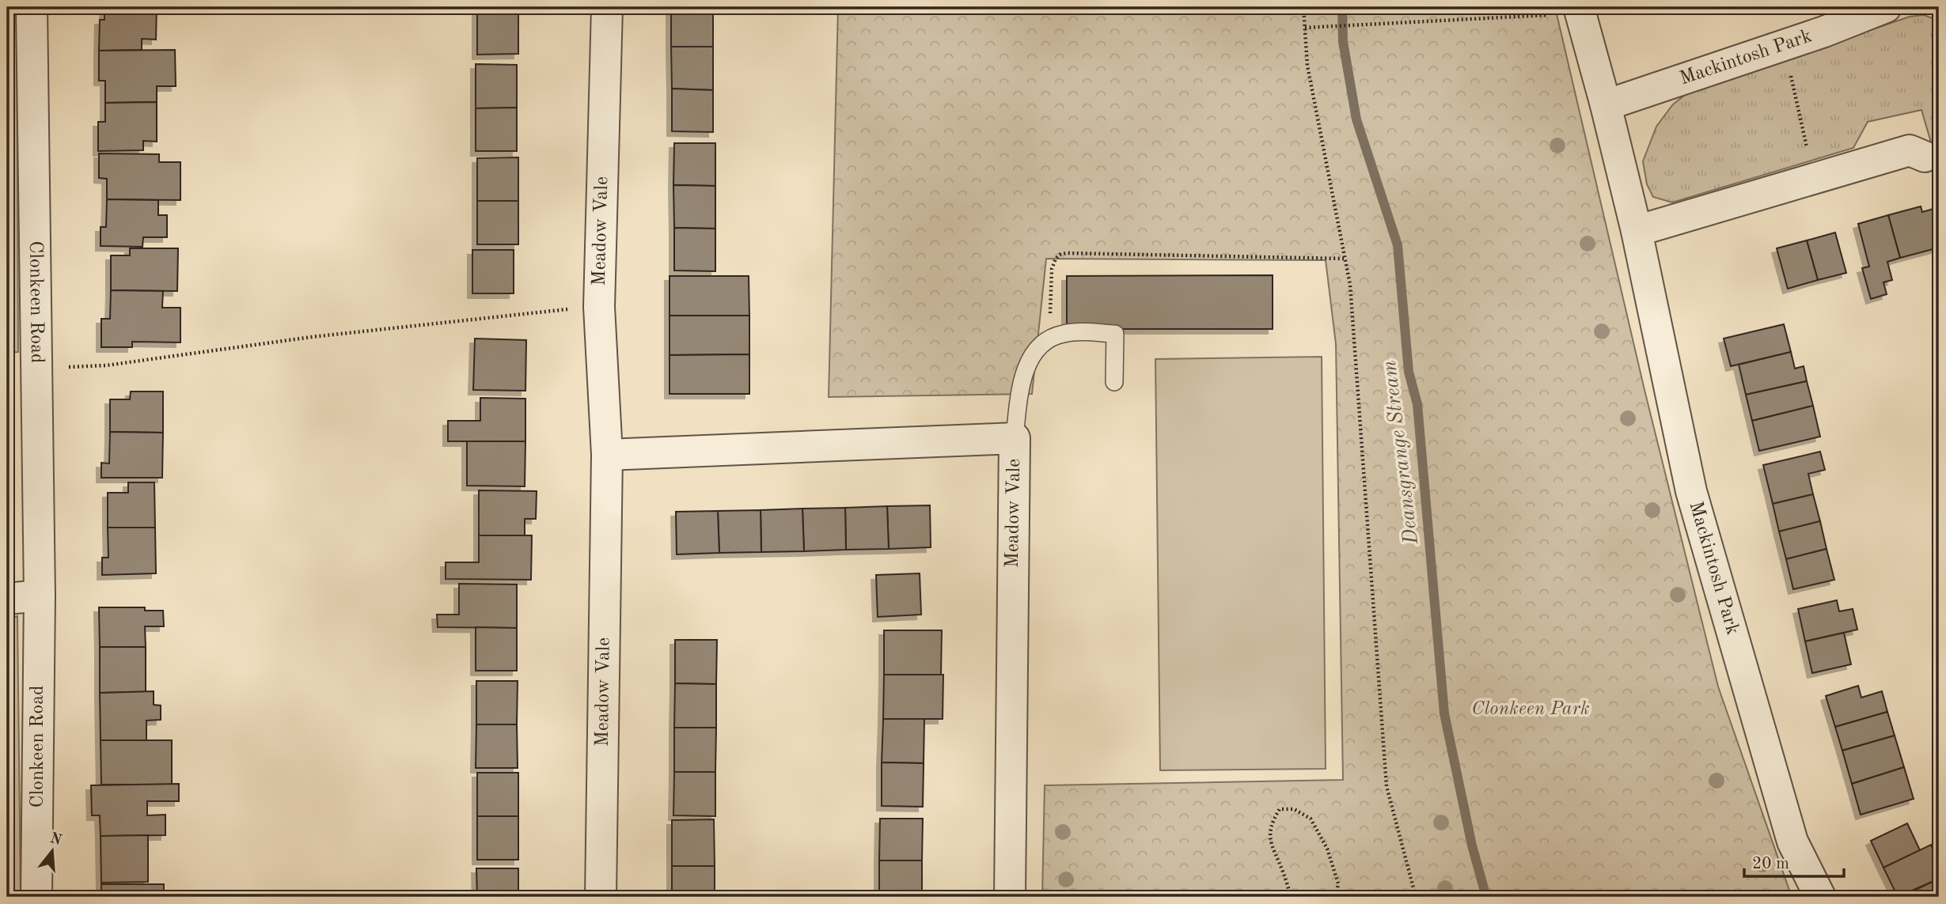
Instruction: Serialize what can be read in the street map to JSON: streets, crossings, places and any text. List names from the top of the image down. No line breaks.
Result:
{"streets":{"street":["Mackintosh Park","Meadow Vale","Clonkeen Road"]},"water":["Deansgrange Stream"],"parks":["Clonkeen Park"],"scale_bar":"20 m","north":"top"}
